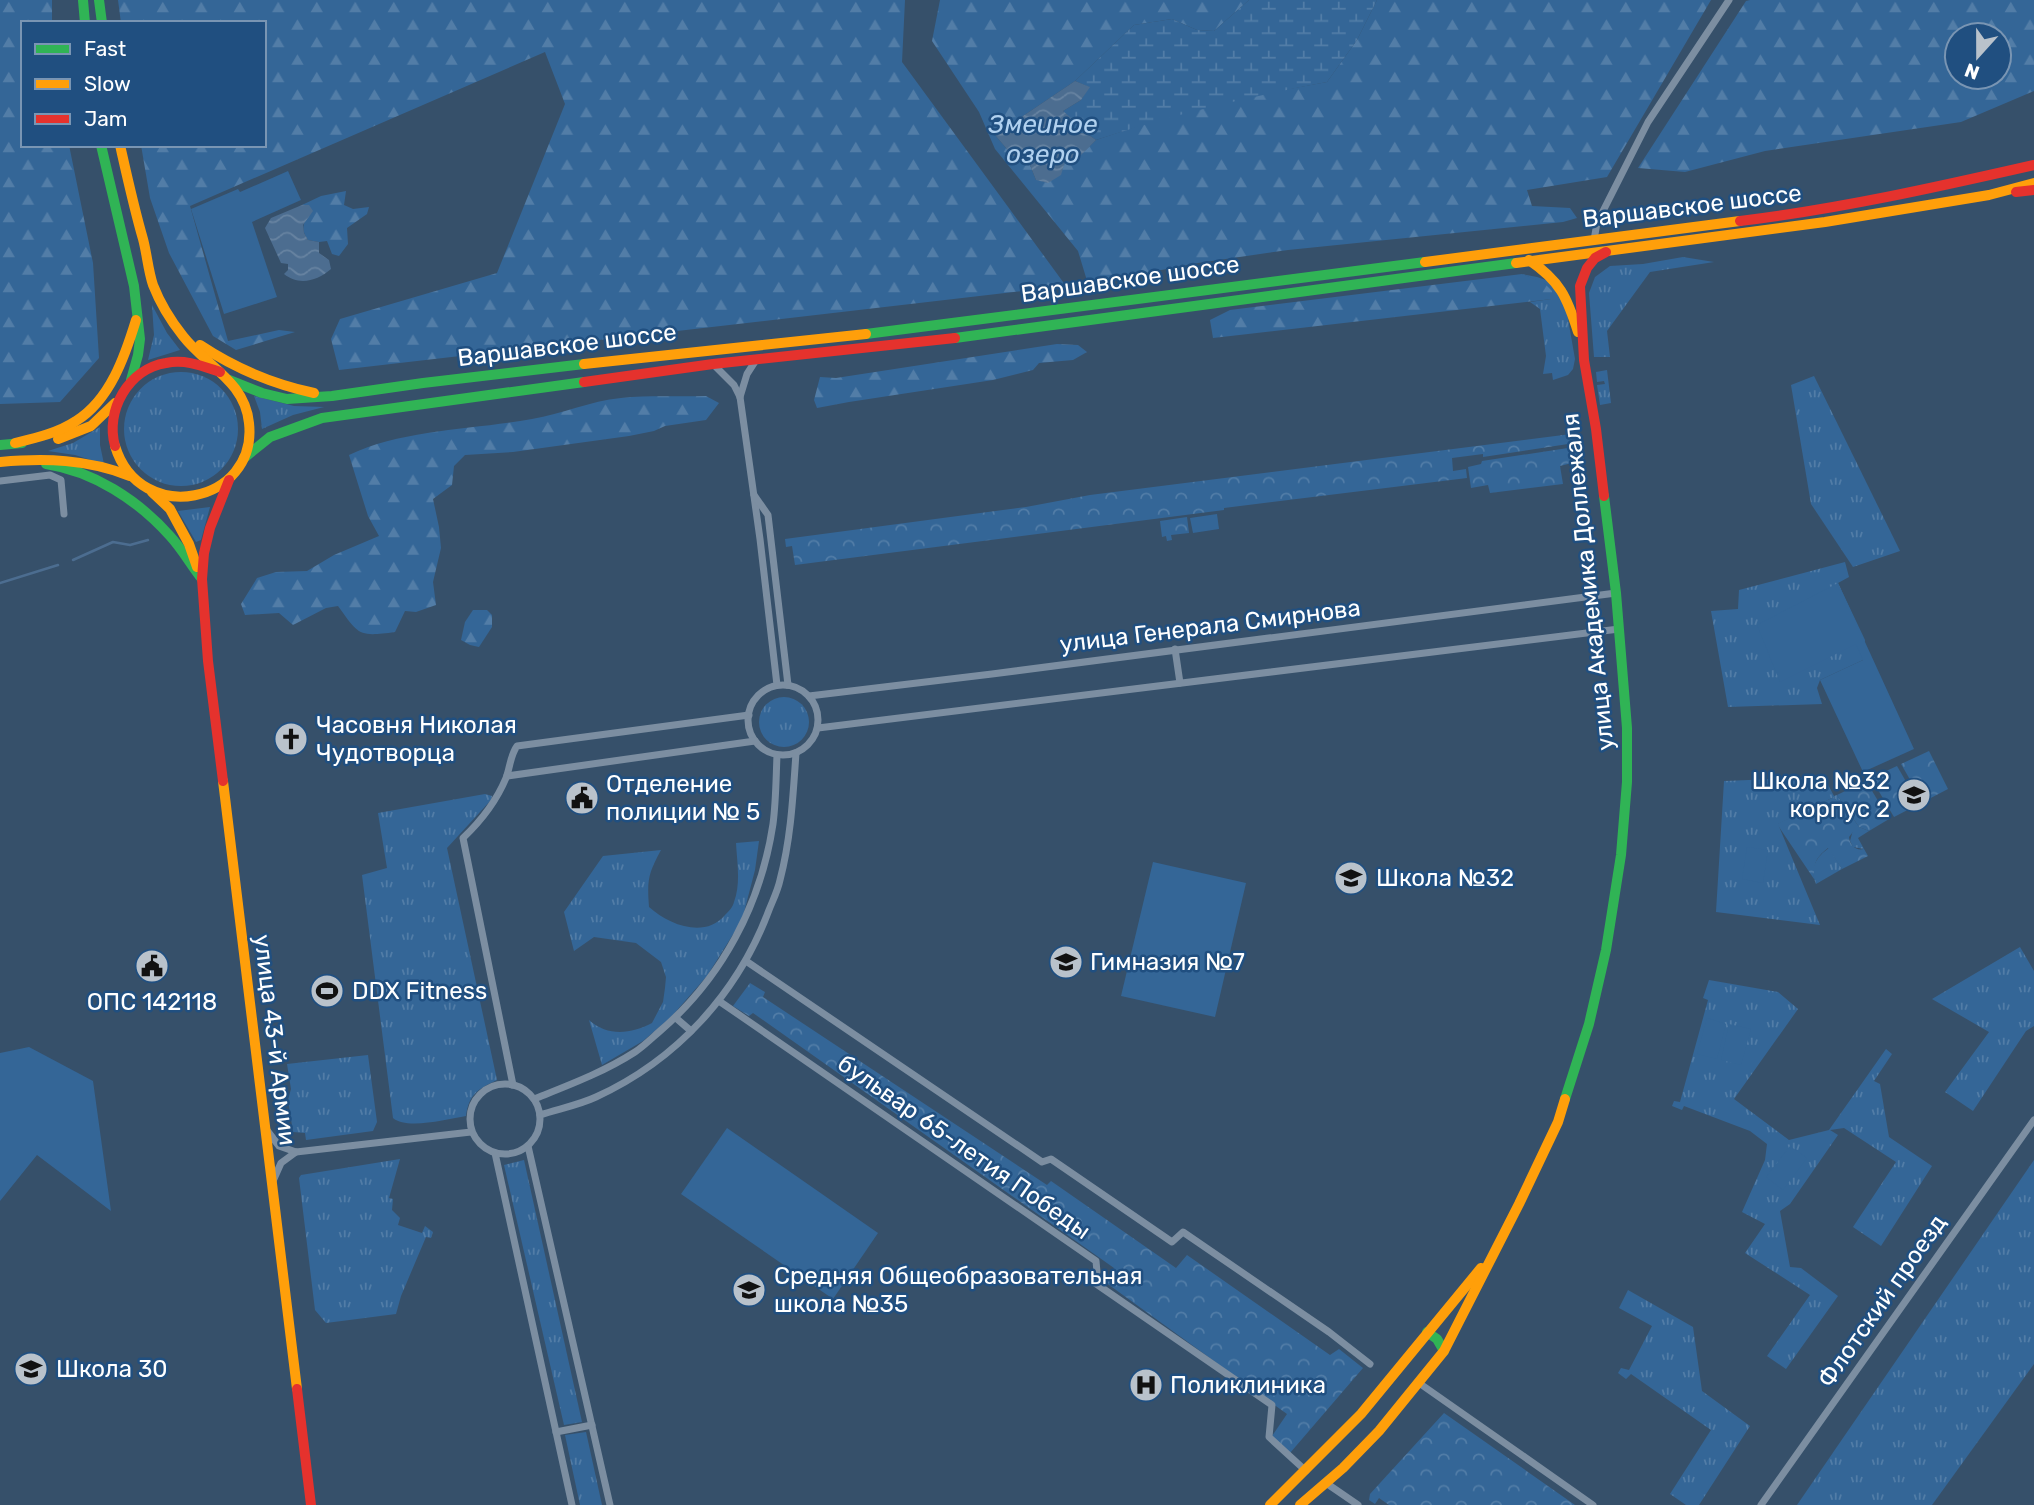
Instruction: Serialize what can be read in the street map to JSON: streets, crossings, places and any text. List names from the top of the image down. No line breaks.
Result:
{"streets":{"main road":["Варшавское шоссе","улица Академика Доллежаля","улица 43-й Армии"],"street":["улица Генерала Смирнова","бульвар 65-летия Победы","Флотский проезд"]},"crossings":[["Варшавское шоссе","улица Академика Доллежаля"],["Варшавское шоссе","улица 43-й Армии"],["улица Академика Доллежаля","улица Генерала Смирнова"],["улица Академика Доллежаля","бульвар 65-летия Победы"]],"water":["Змеиное озеро"],"places":{"church":["Часовня Николая Чудотворца"],"school or university":["Школа №32 корпус 2","Школа №32","Гимназия №7","Средняя Общеобразовательная школа №35","Школа 30"],"public building":["Отделение полиции № 5","ОПС 142118"],"sports":["DDX Fitness"],"hospital":["Поликлиника"]},"legend":["Fast","Slow","Jam"],"north":"bottom"}
